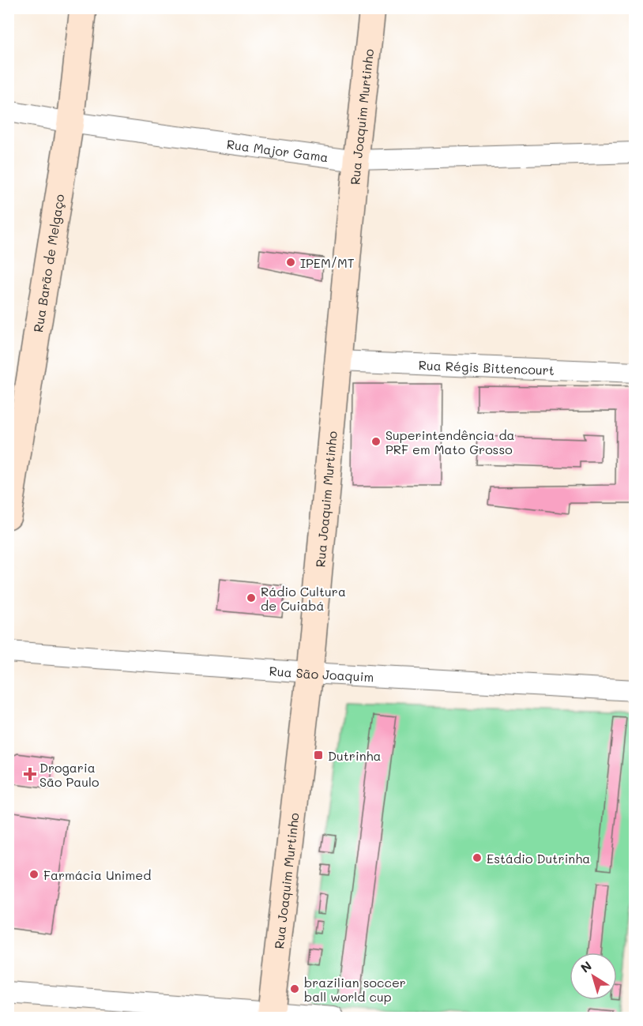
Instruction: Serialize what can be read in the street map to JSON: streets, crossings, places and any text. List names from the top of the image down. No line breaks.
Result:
{"streets":{"street":["Rua Joaquim Murtinho","Rua Major Gama","Rua Barão de Melgaço","Rua Régis Bittencourt","Rua São Joaquim"]},"crossings":[["Rua Joaquim Murtinho","Rua Major Gama"],["Rua Joaquim Murtinho","Rua Régis Bittencourt"],["Rua Joaquim Murtinho","Rua São Joaquim"],["Rua Major Gama","Rua Barão de Melgaço"]],"places":{"other":["IPEM/MT","Superintendência da PRF em Mato Grosso","Rádio Cultura de Cuiabá","Estádio Dutrinha","Farmácia Unimed","brazilian soccer ball world cup"],"transit":["Dutrinha"],"health":["Drogaria São Paulo"]},"north":"top left"}
